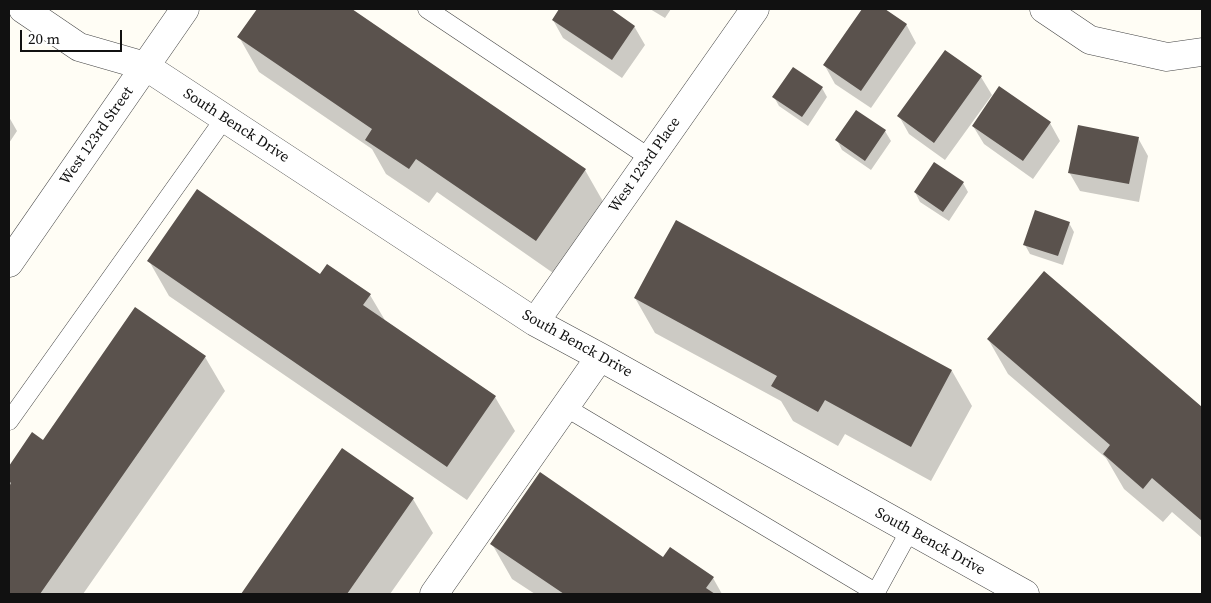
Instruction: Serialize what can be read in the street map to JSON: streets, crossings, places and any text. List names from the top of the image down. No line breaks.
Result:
{"streets":{"street":["South Benck Drive","West 123rd Street","West 123rd Place"]},"crossings":[["South Benck Drive","West 123rd Street"],["South Benck Drive","West 123rd Place"]],"scale_bar":"20 m"}
